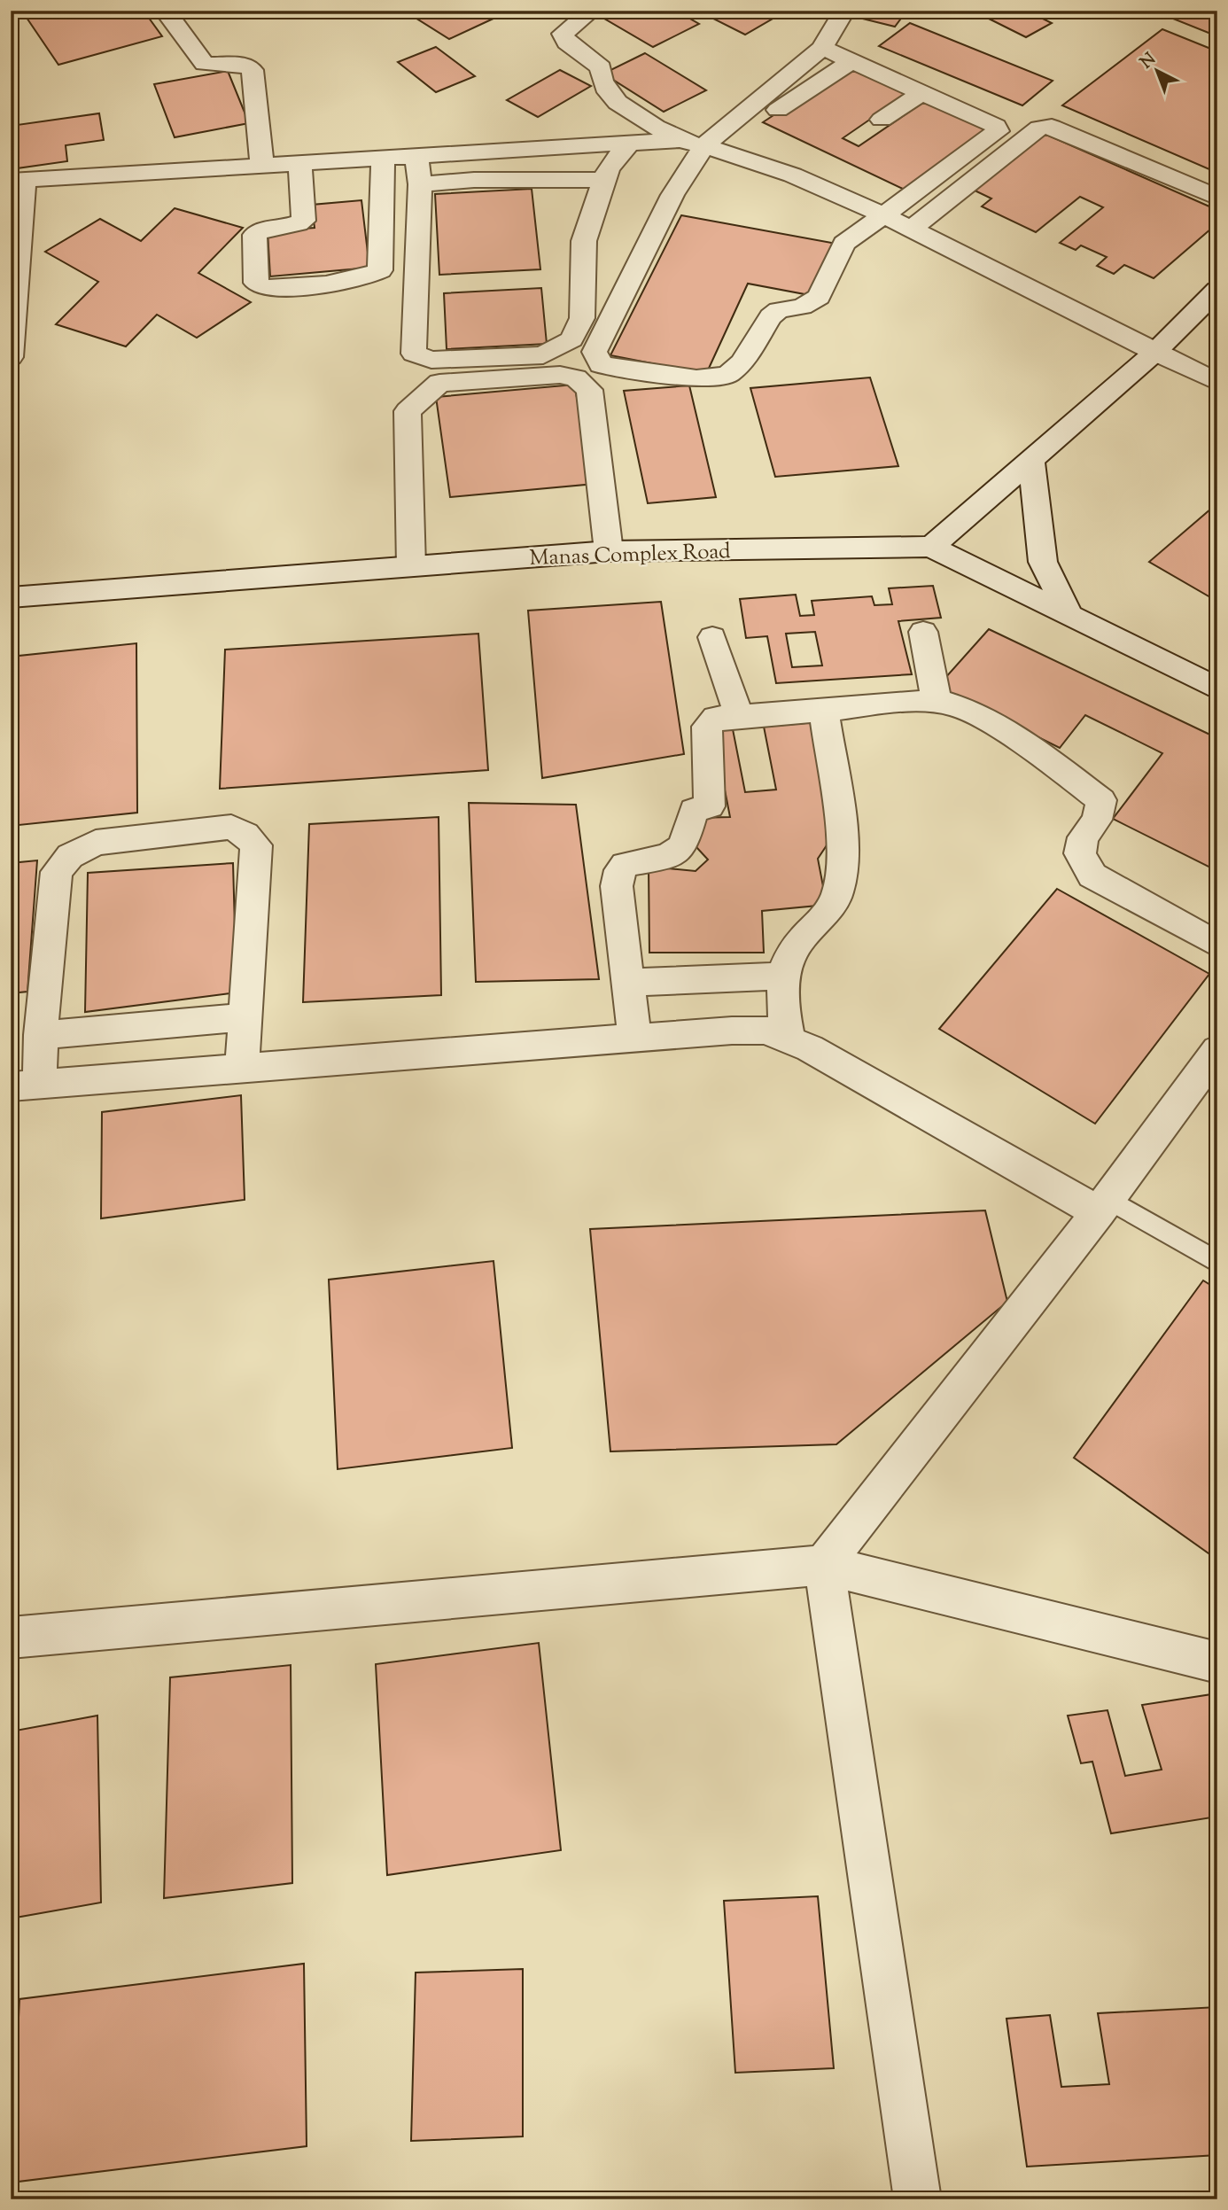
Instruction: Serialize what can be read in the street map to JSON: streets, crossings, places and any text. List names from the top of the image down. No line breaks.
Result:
{"streets":{"street":["Manas Complex Road"]},"north":"top left"}
